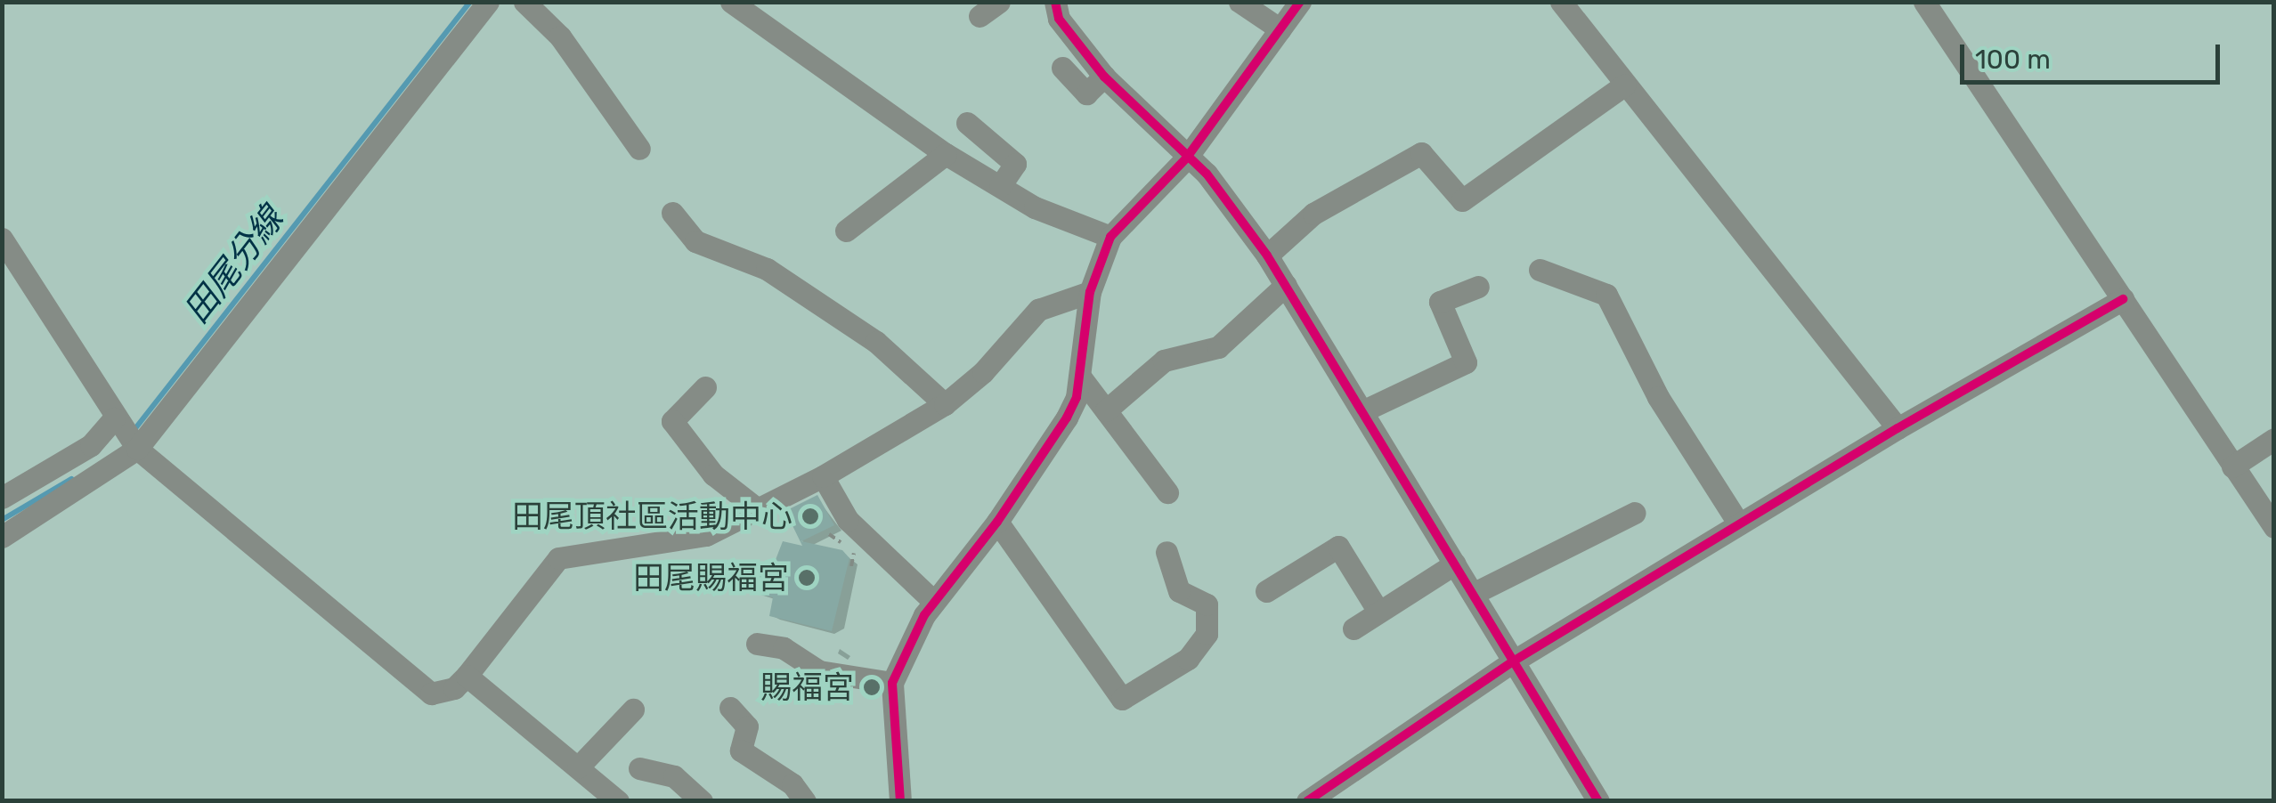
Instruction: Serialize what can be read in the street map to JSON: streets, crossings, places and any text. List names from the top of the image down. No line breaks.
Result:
{"water":["田尾分線"],"places":["田尾頂社區活動中心","田尾賜福宮","賜福宮"],"scale_bar":"100 m"}
